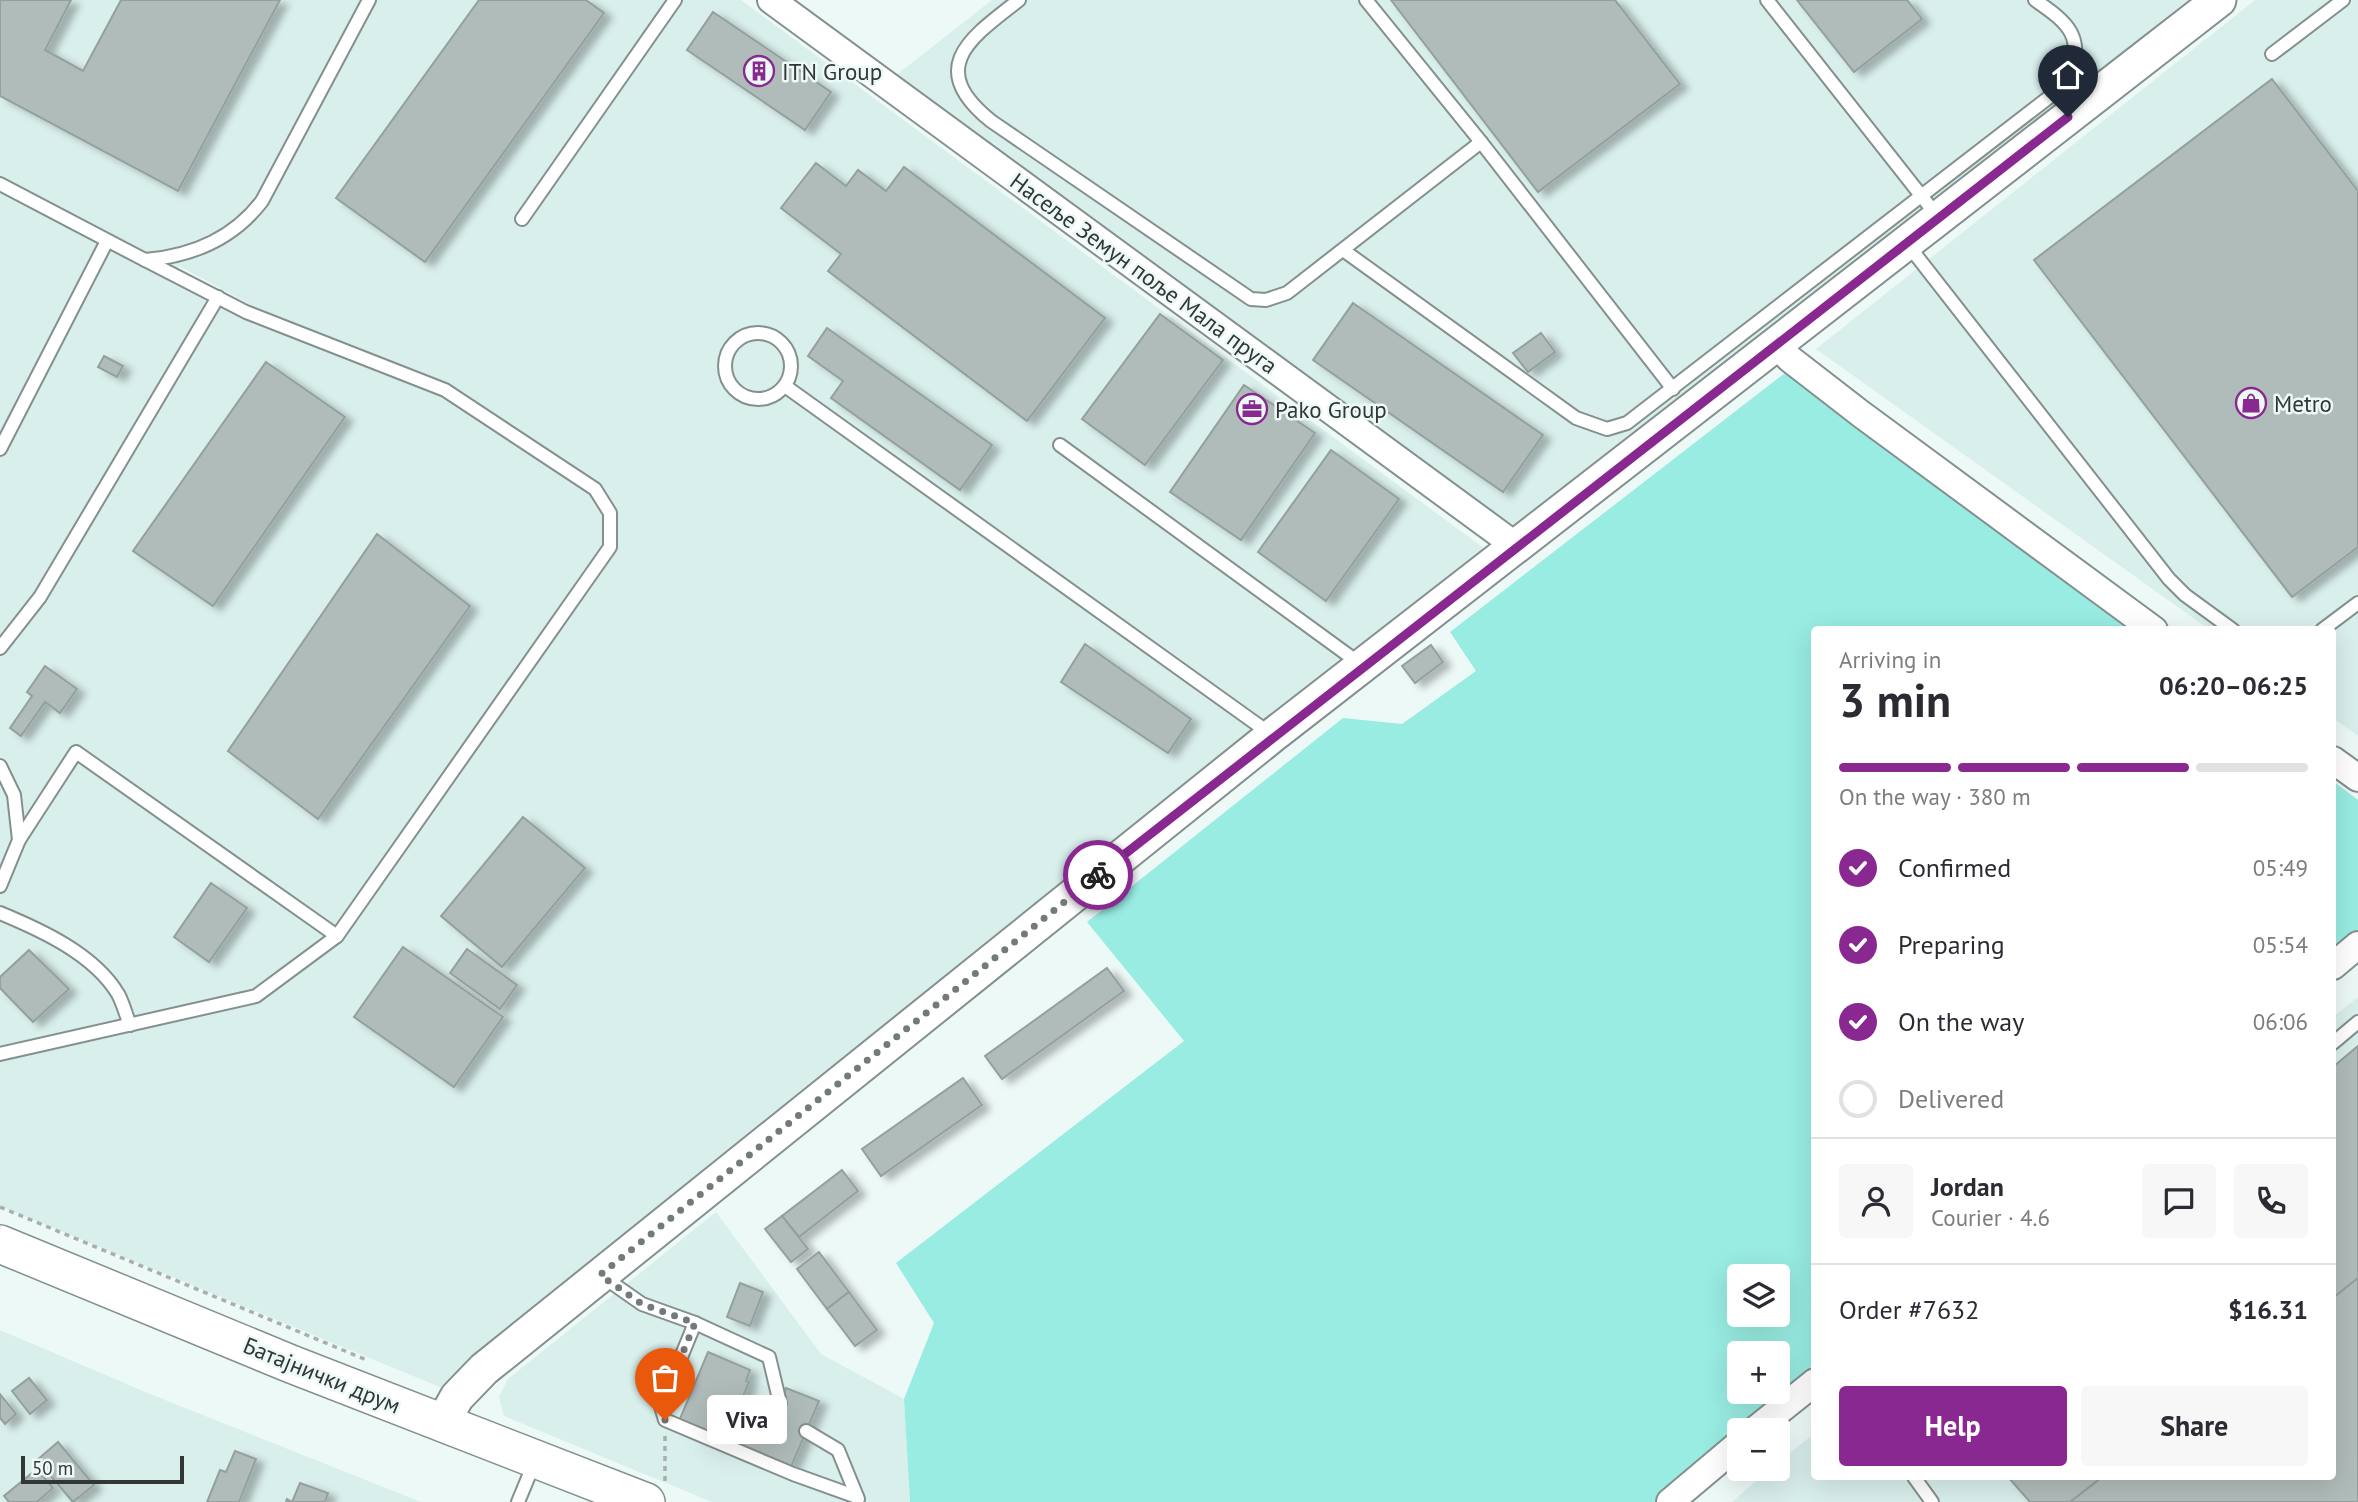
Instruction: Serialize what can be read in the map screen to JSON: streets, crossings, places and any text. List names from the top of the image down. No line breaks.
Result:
{"streets":{"main road":["Батајнички друм"],"street":["Насеље Земун поље Мала пруга"]},"places":{"building":["ITN Group"],"shop":["Metro"],"office":["Pako Group"],"other":["Viva"]},"scale_bar":"50 m","page":{"heading":["3 min","Arriving in","06:20–06:25"],"panel":["Jordan","Courier · 4.6","Order #7632","$16.31"],"bar":"On the way · 380 m","list":[["Confirmed","05:49"],["Preparing","05:54"],["On the way","06:06"],"Delivered"],"map_buttons":["+","−"],"buttons":["Help","Share"],"bubble":"Viva","scale":"50 m"}}
